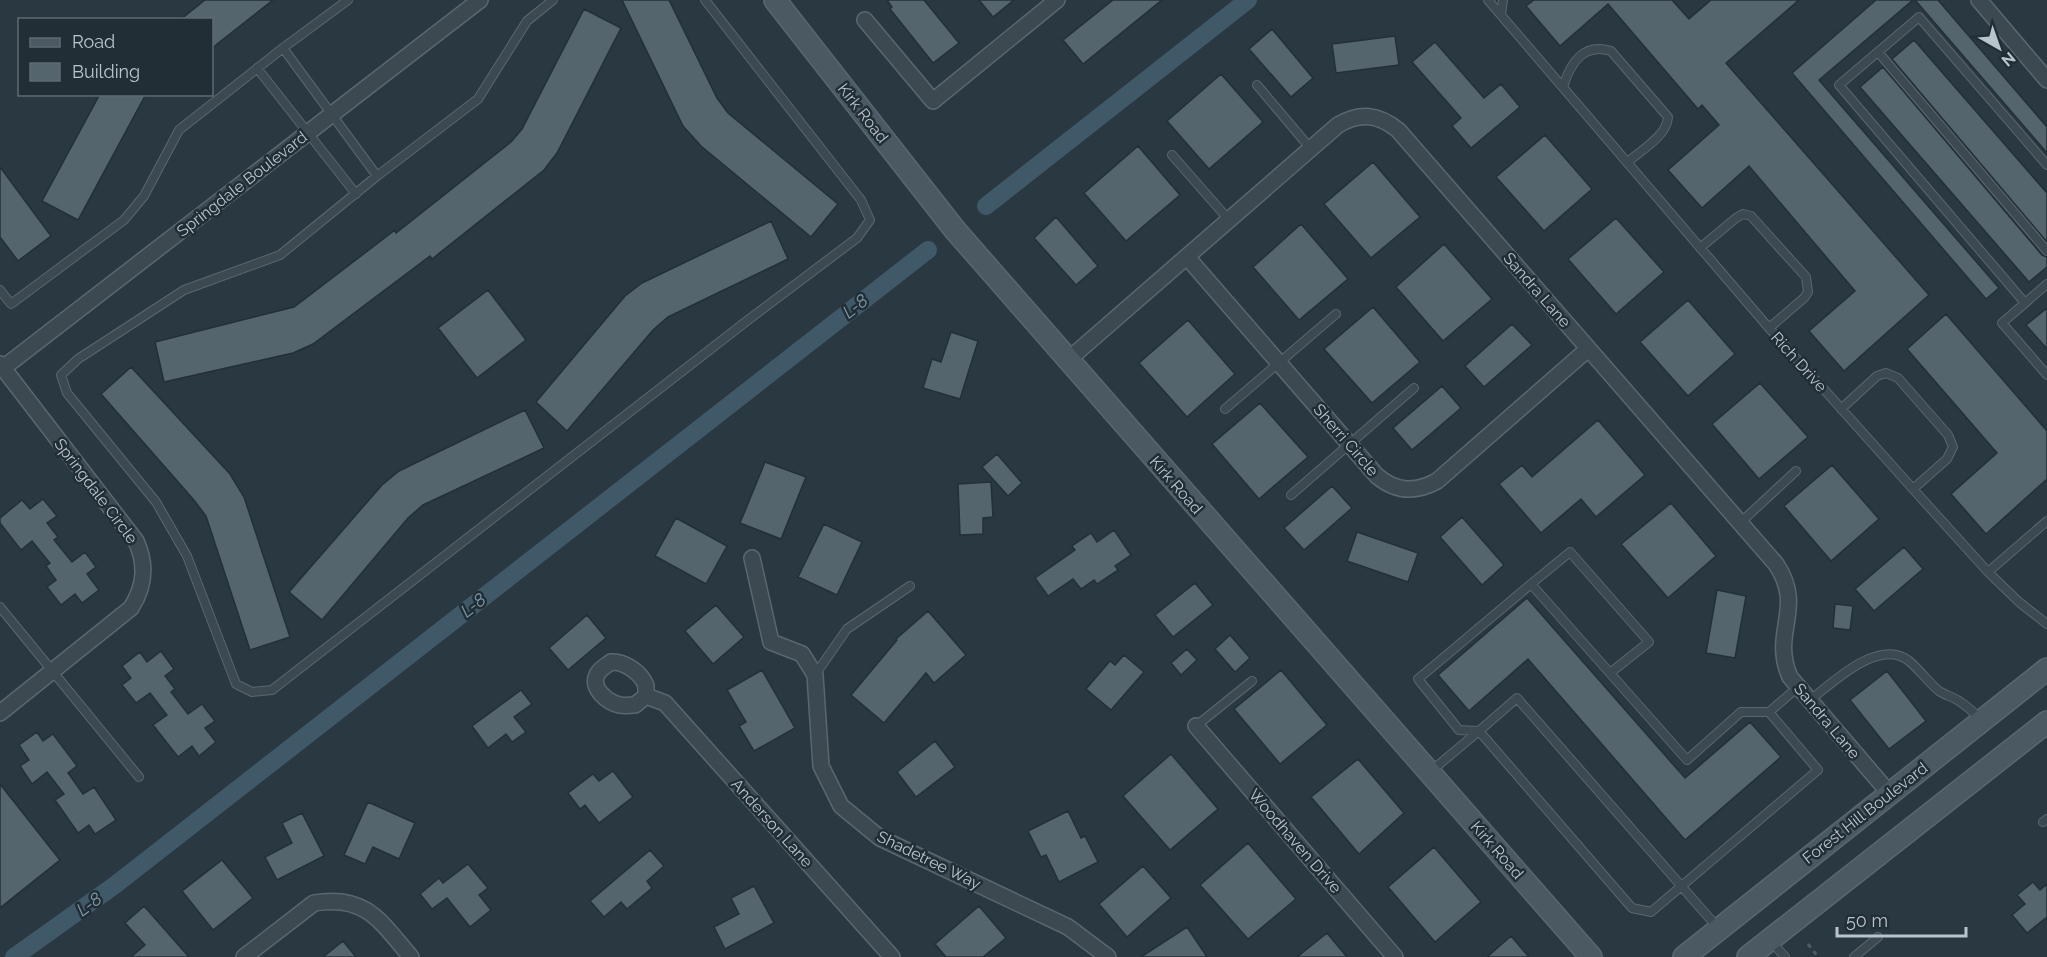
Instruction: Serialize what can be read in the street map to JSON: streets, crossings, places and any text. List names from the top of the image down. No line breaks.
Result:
{"streets":{"street":["Kirk Road","Springdale Boulevard","Sandra Lane","Sherri Circle","Springdale Circle","Forest Hill Boulevard","Anderson Lane","Woodhaven Drive","Shadetree Way"],"lane":["Rich Drive"]},"crossings":[["Kirk Road","Sandra Lane"],["Springdale Boulevard","Springdale Circle"],["Sandra Lane","Sherri Circle"],["Sandra Lane","Forest Hill Boulevard"]],"water":["L-8"],"legend":["Road","Building"],"scale_bar":"50 m","north":"bottom right"}
